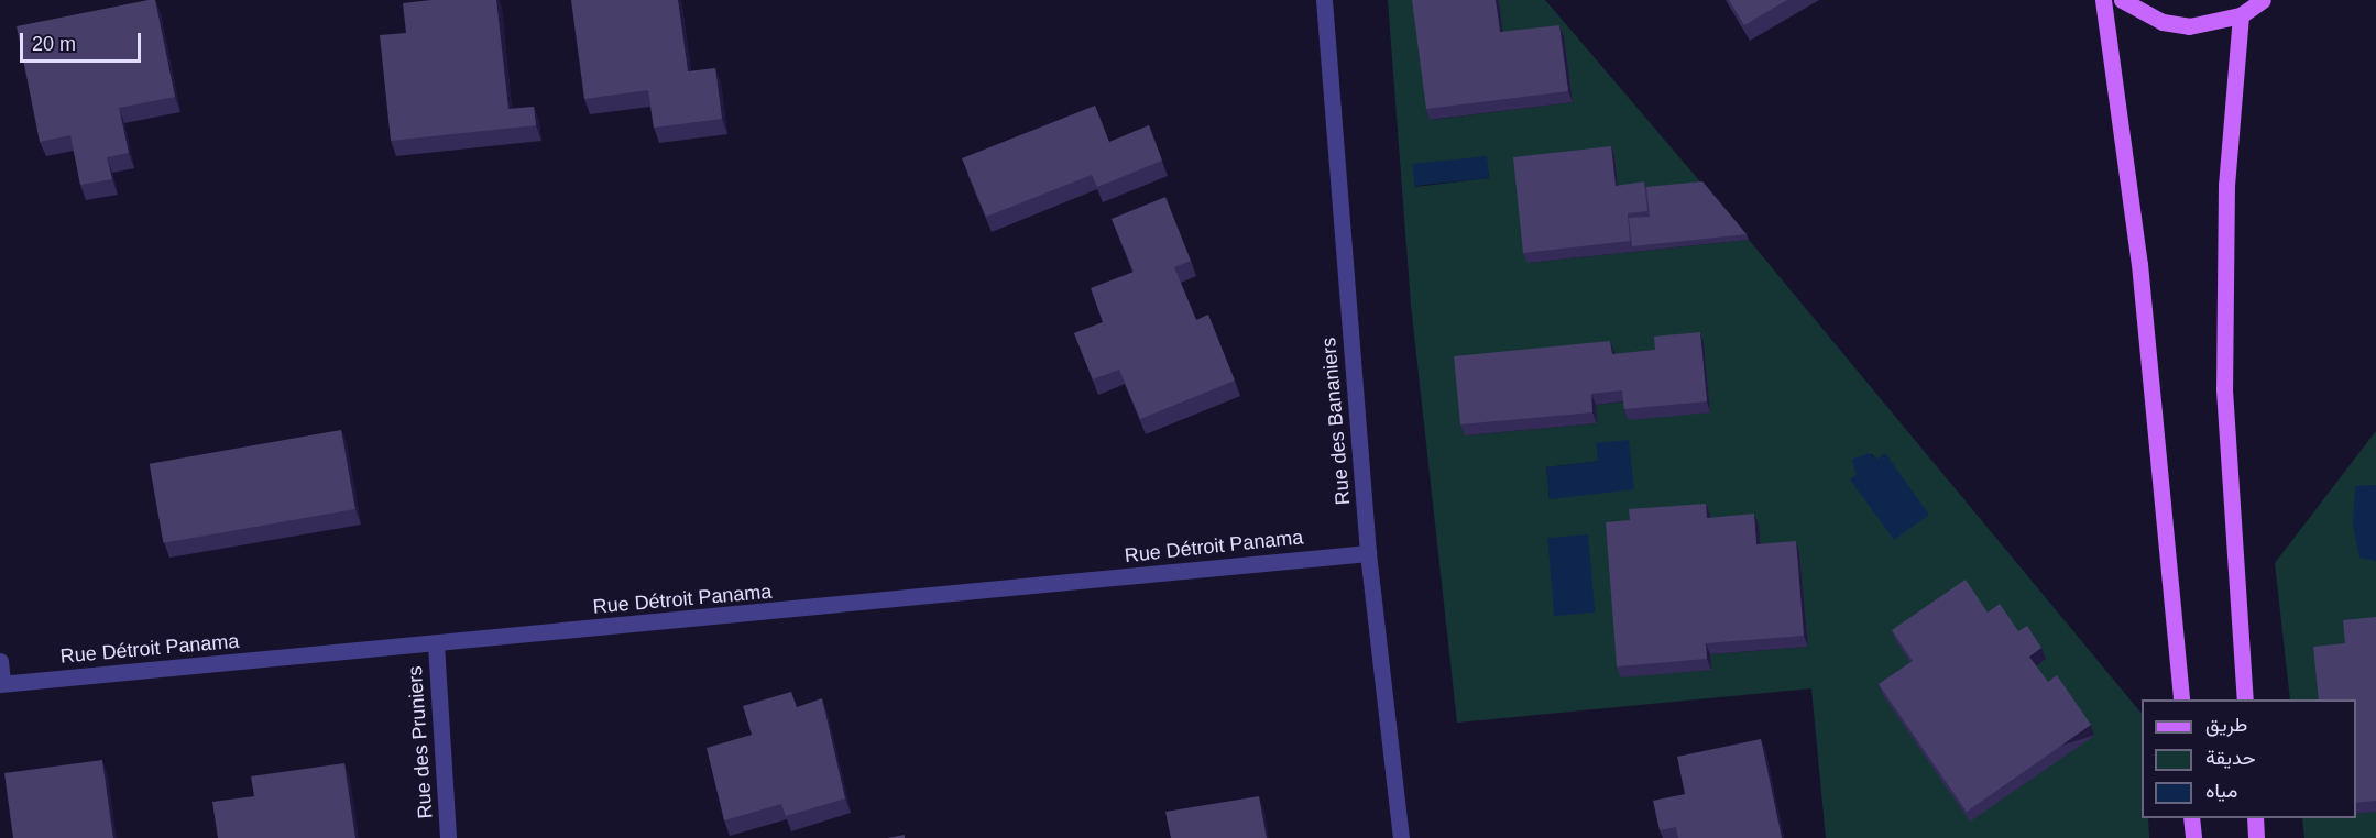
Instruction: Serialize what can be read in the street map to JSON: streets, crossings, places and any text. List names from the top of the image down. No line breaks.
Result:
{"streets":{"street":["Rue des Bananiers","Rue Détroit Panama","Rue des Pruniers"]},"crossings":[["Rue des Bananiers","Rue Détroit Panama"],["Rue Détroit Panama","Rue des Pruniers"]],"legend":["طريق","حديقة","مياه"],"scale_bar":"20 m"}
